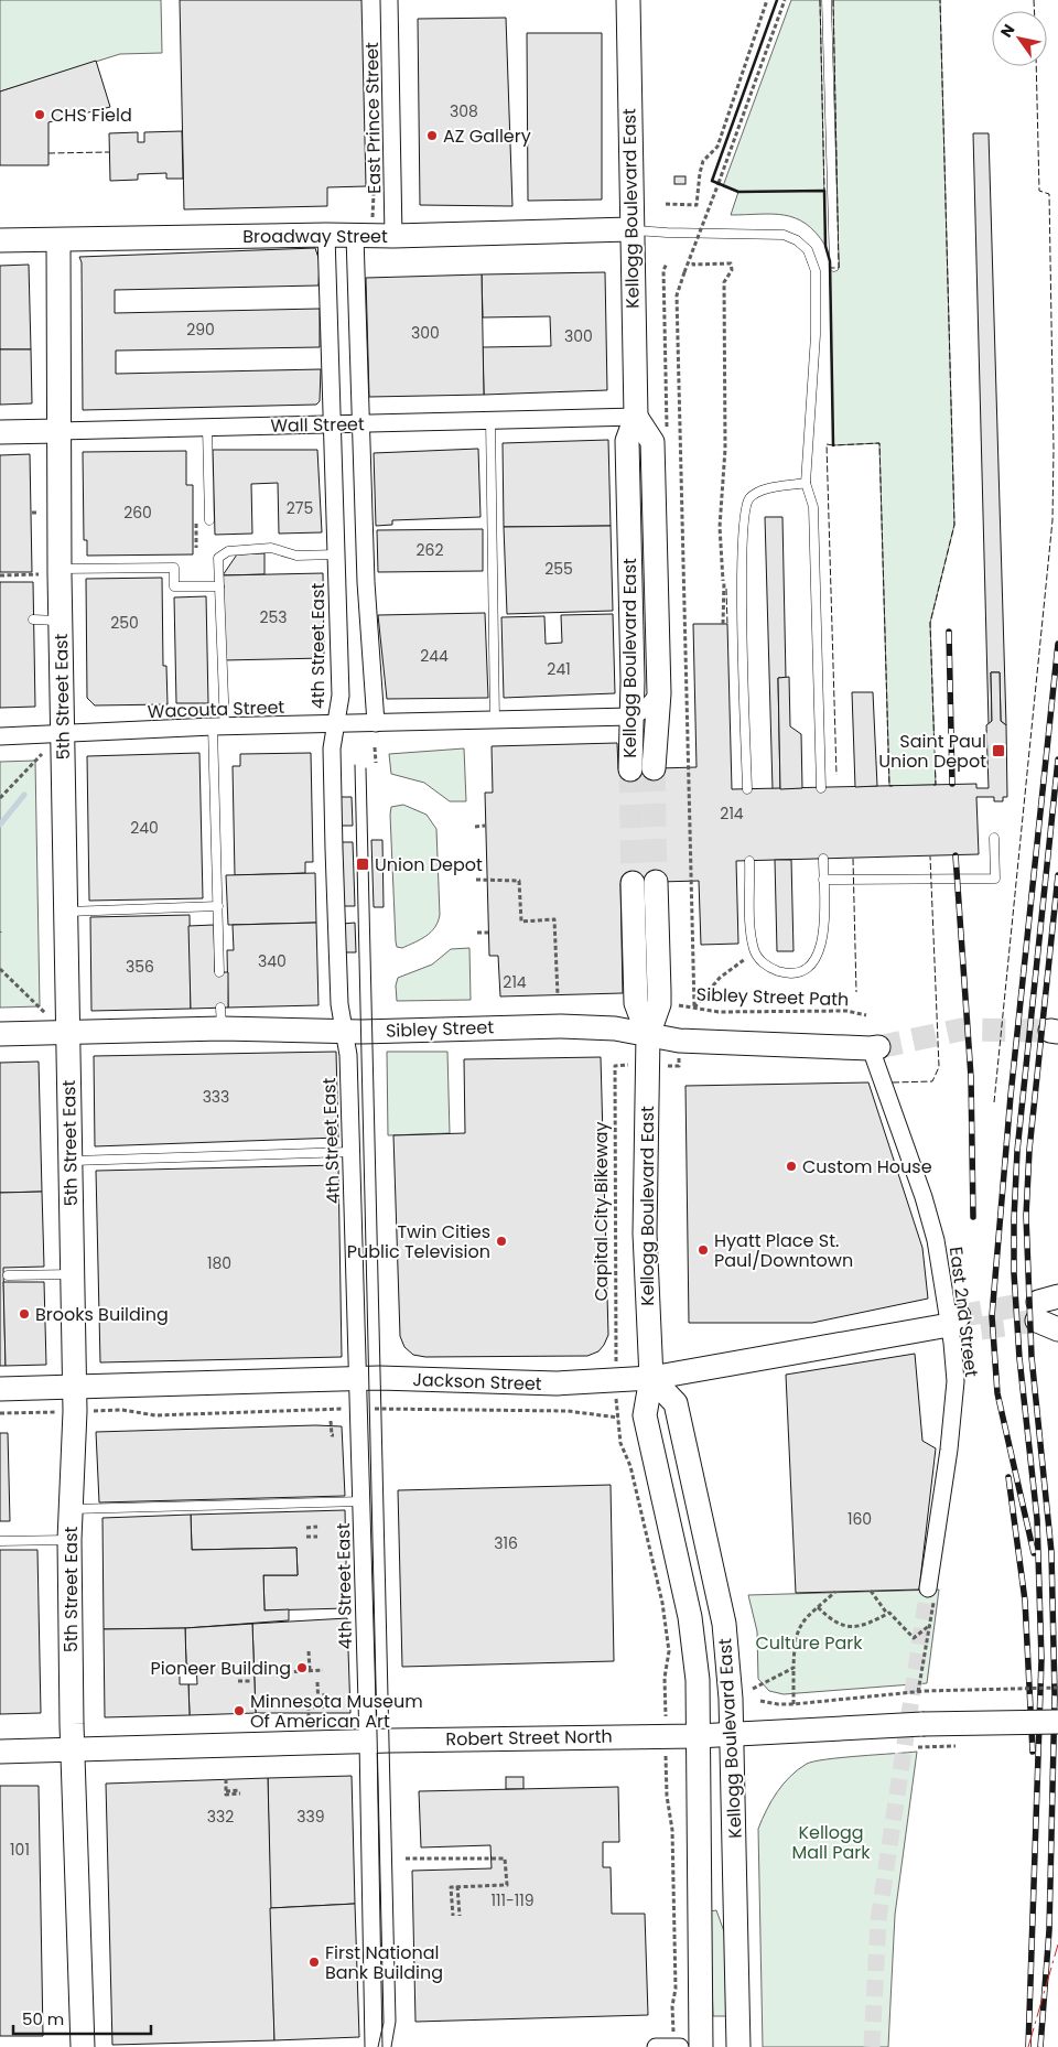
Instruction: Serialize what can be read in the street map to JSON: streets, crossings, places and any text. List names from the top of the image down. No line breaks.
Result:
{"streets":{"main road":["Kellogg Boulevard East","Broadway Street","Wall Street","5th Street East","Sibley Street","Jackson Street","Robert Street North"],"street":["East Prince Street","4th Street East","Wacouta Street","East 2nd Street"],"path":["Sibley Street Path","Capital City Bikeway"]},"crossings":[["East Prince Street","Broadway Street"],["Kellogg Boulevard East","Broadway Street"],["Kellogg Boulevard East","Wall Street"],["Kellogg Boulevard East","Wacouta Street"],["Kellogg Boulevard East","Sibley Street"],["Kellogg Boulevard East","Jackson Street"],["Kellogg Boulevard East","Robert Street North"],["Broadway Street","4th Street East"],["Broadway Street","5th Street East"],["Wall Street","4th Street East"],["Wall Street","5th Street East"],["4th Street East","Wacouta Street"],["4th Street East","Sibley Street"],["4th Street East","Jackson Street"],["4th Street East","Robert Street North"],["5th Street East","Wacouta Street"],["5th Street East","Sibley Street"],["5th Street East","Jackson Street"],["5th Street East","Robert Street North"],["Sibley Street","East 2nd Street"],["East 2nd Street","Jackson Street"]],"parks":["Culture Park","Kellogg Mall Park"],"places":{"other":["CHS Field","AZ Gallery","Custom House","Twin Cities Public Television","Hyatt Place St. Paul/Downtown","Brooks Building","Pioneer Building","Minnesota Museum Of American Art","First National Bank Building"],"transit":["Saint Paul Union Depot","Union Depot"]},"house_numbers":["308","290","300","300","275","260","262","255","253","250","244","241","214","240","340","356","214","333","180","160","316","332","339","101","111-119"],"scale_bar":"50 m","north":"top left"}
